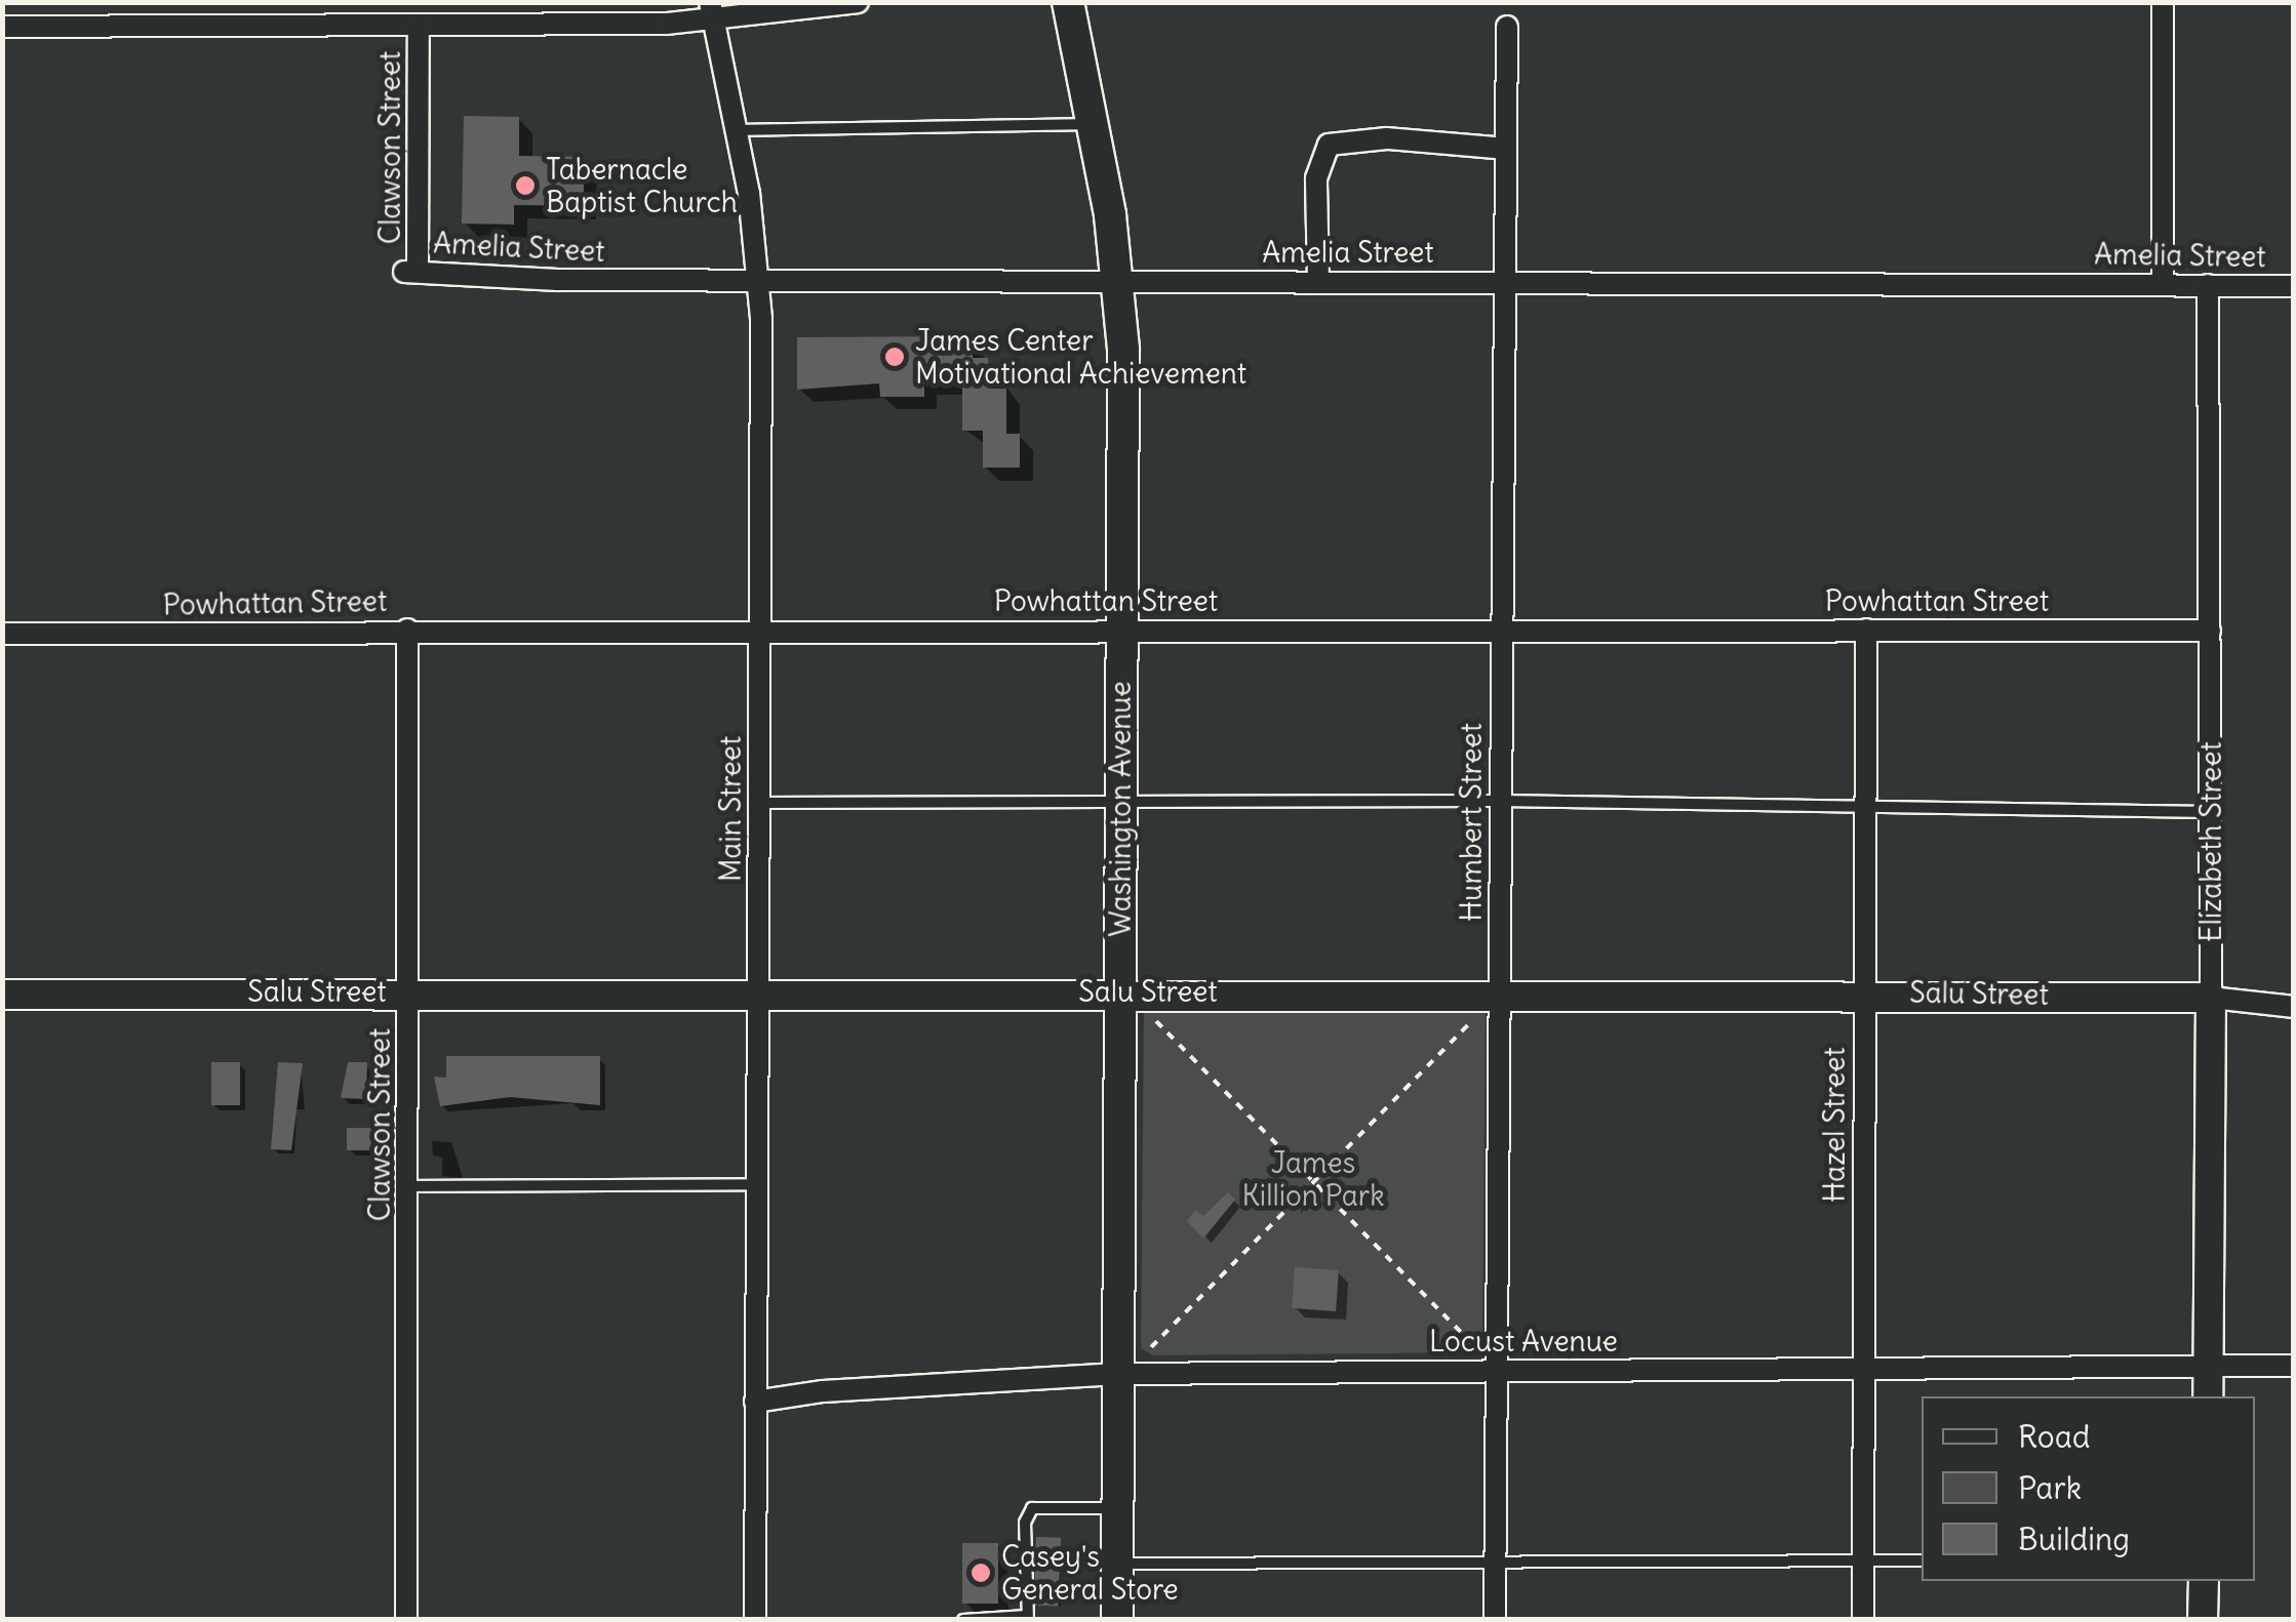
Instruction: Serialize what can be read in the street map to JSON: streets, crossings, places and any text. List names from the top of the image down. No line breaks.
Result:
{"streets":{"main road":["Washington Avenue"],"street":["Clawson Street","Amelia Street","Powhattan Street","Main Street","Humbert Street","Elizabeth Street","Salu Street","Hazel Street","Locust Avenue"]},"crossings":[["Clawson Street","Amelia Street"],["Clawson Street","Powhattan Street"],["Clawson Street","Salu Street"],["Amelia Street","Main Street"],["Amelia Street","Washington Avenue"],["Amelia Street","Humbert Street"],["Amelia Street","Elizabeth Street"],["Powhattan Street","Main Street"],["Powhattan Street","Washington Avenue"],["Powhattan Street","Humbert Street"],["Powhattan Street","Elizabeth Street"],["Powhattan Street","Hazel Street"],["Main Street","Salu Street"],["Main Street","Locust Avenue"],["Washington Avenue","Salu Street"],["Washington Avenue","Locust Avenue"],["Humbert Street","Salu Street"],["Humbert Street","Locust Avenue"],["Elizabeth Street","Salu Street"],["Elizabeth Street","Locust Avenue"],["Salu Street","Hazel Street"],["Hazel Street","Locust Avenue"]],"parks":["James Killion Park"],"places":["Tabernacle Baptist Church","James Center Motivational Achievement","Casey's General Store"],"legend":["Road","Park","Building"]}
